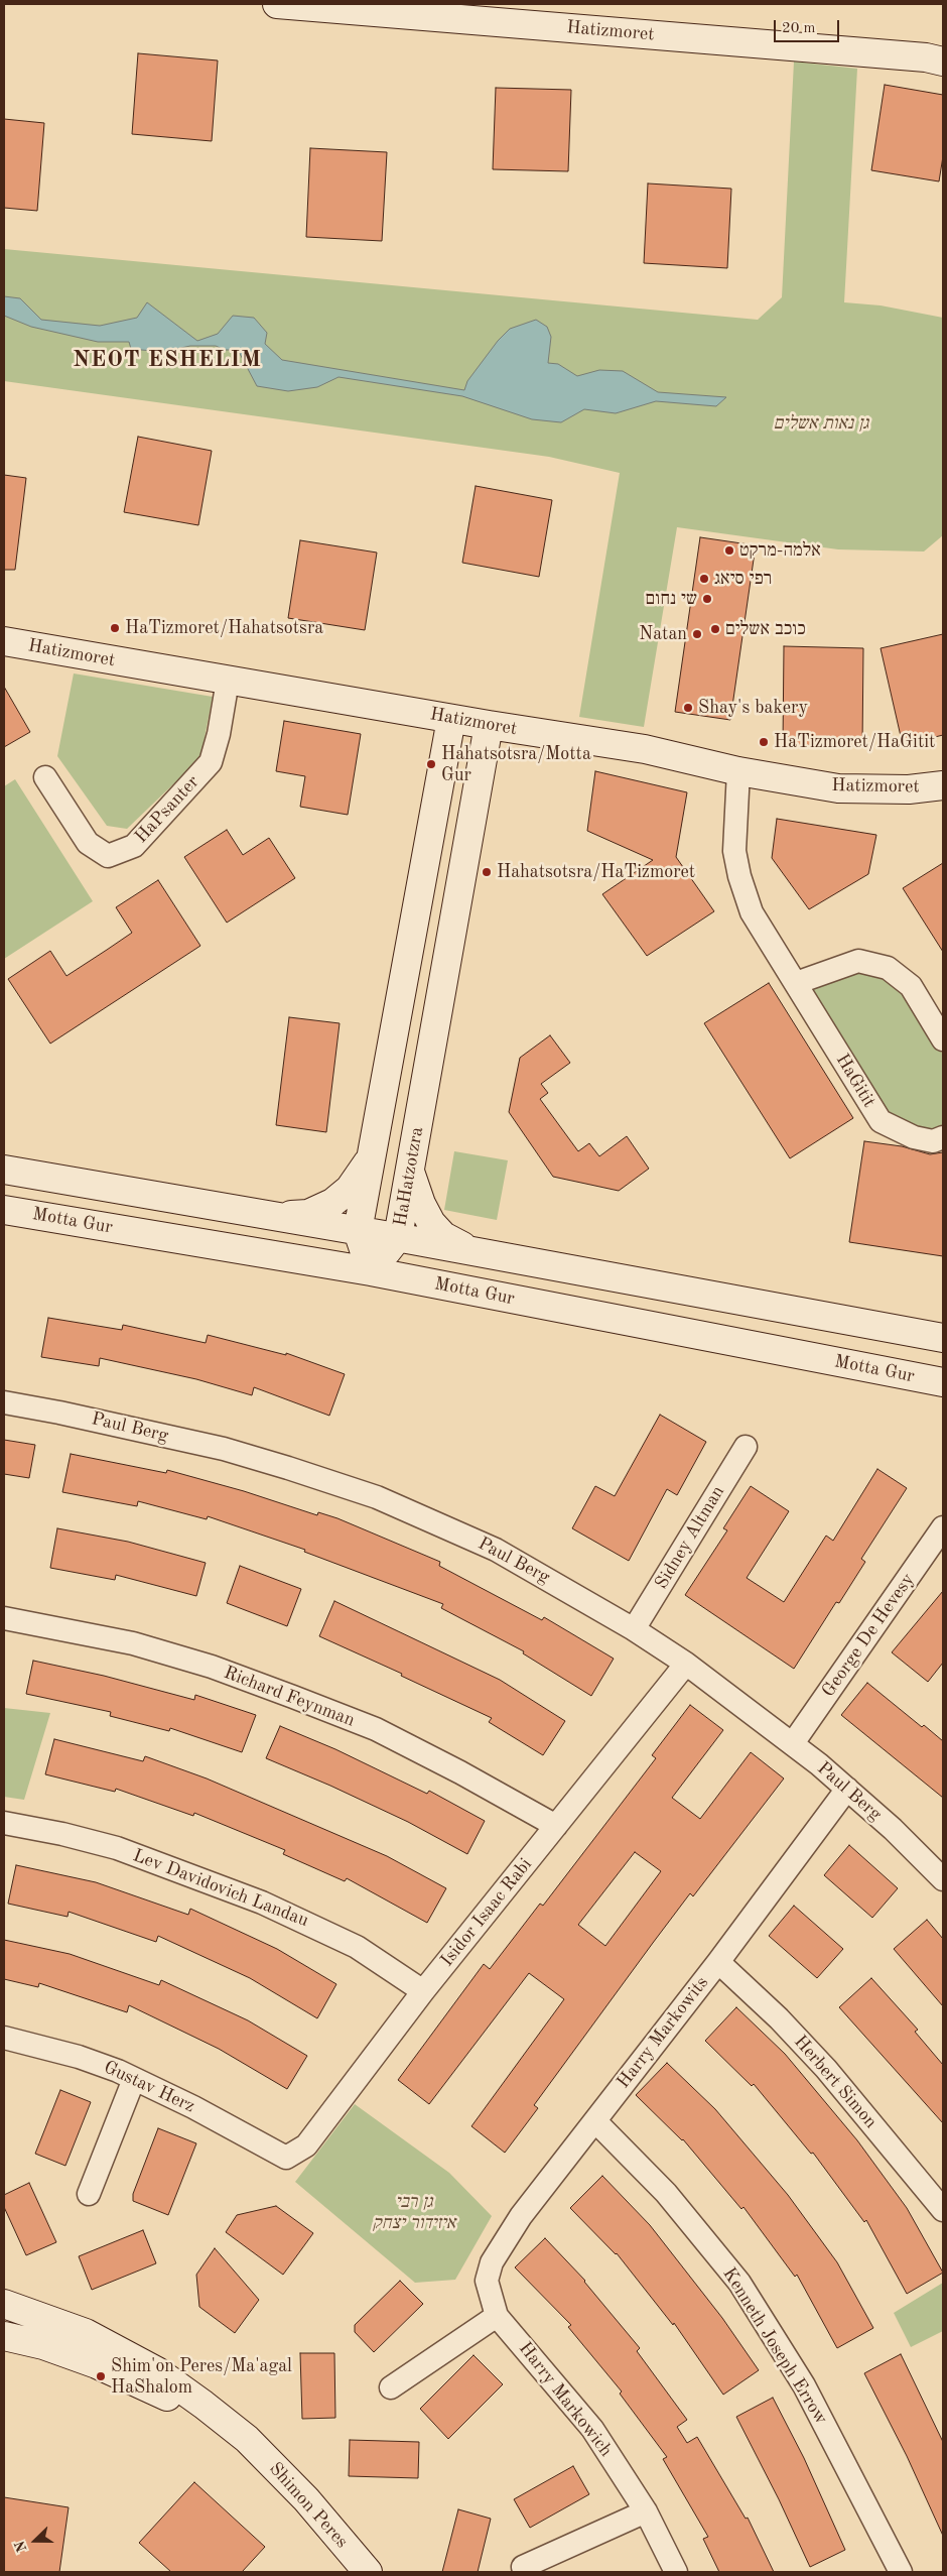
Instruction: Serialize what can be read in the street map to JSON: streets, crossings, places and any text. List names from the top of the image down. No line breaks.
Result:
{"streets":{"street":["Hatizmoret","HaPsanter","HaGitit","HaHatzotzra","Motta Gur","Paul Berg","Sidney Altman","George De Hevesy","Richard Feynman","Lev Davidovich Landau","Isidor Isaac Rabi","Harry Markowits","Herbert Simon","Gustav Herz","Kenneth Joseph Errow","Harry Markowich","Shimon Peres"]},"crossings":[["Hatizmoret","HaPsanter"],["Hatizmoret","HaGitit"],["Hatizmoret","HaHatzotzra"],["HaHatzotzra","Motta Gur"],["Paul Berg","Sidney Altman"],["Paul Berg","George De Hevesy"],["Paul Berg","Isidor Isaac Rabi"],["Paul Berg","Harry Markowits"],["Richard Feynman","Isidor Isaac Rabi"],["Lev Davidovich Landau","Isidor Isaac Rabi"],["Isidor Isaac Rabi","Gustav Herz"],["Harry Markowits","Herbert Simon"],["Harry Markowits","Kenneth Joseph Errow"],["Harry Markowits","Harry Markowich"],["Kenneth Joseph Errow","Harry Markowich"]],"districts":["NEOT ESHELIM"],"parks":["גן נאות אשלים","גן רבי איזידור יצחק"],"places":["אלמה-מרקט","רפי סיאג","שי נחום","HaTizmoret/Hahatsotsra","כוכב אשלים","Natan","Shay's bakery","HaTizmoret/HaGitit","Hahatsotsra/Motta Gur","Hahatsotsra/HaTizmoret","Shim'on Peres/Ma'agal HaShalom"],"scale_bar":"20 m","north":"left"}
